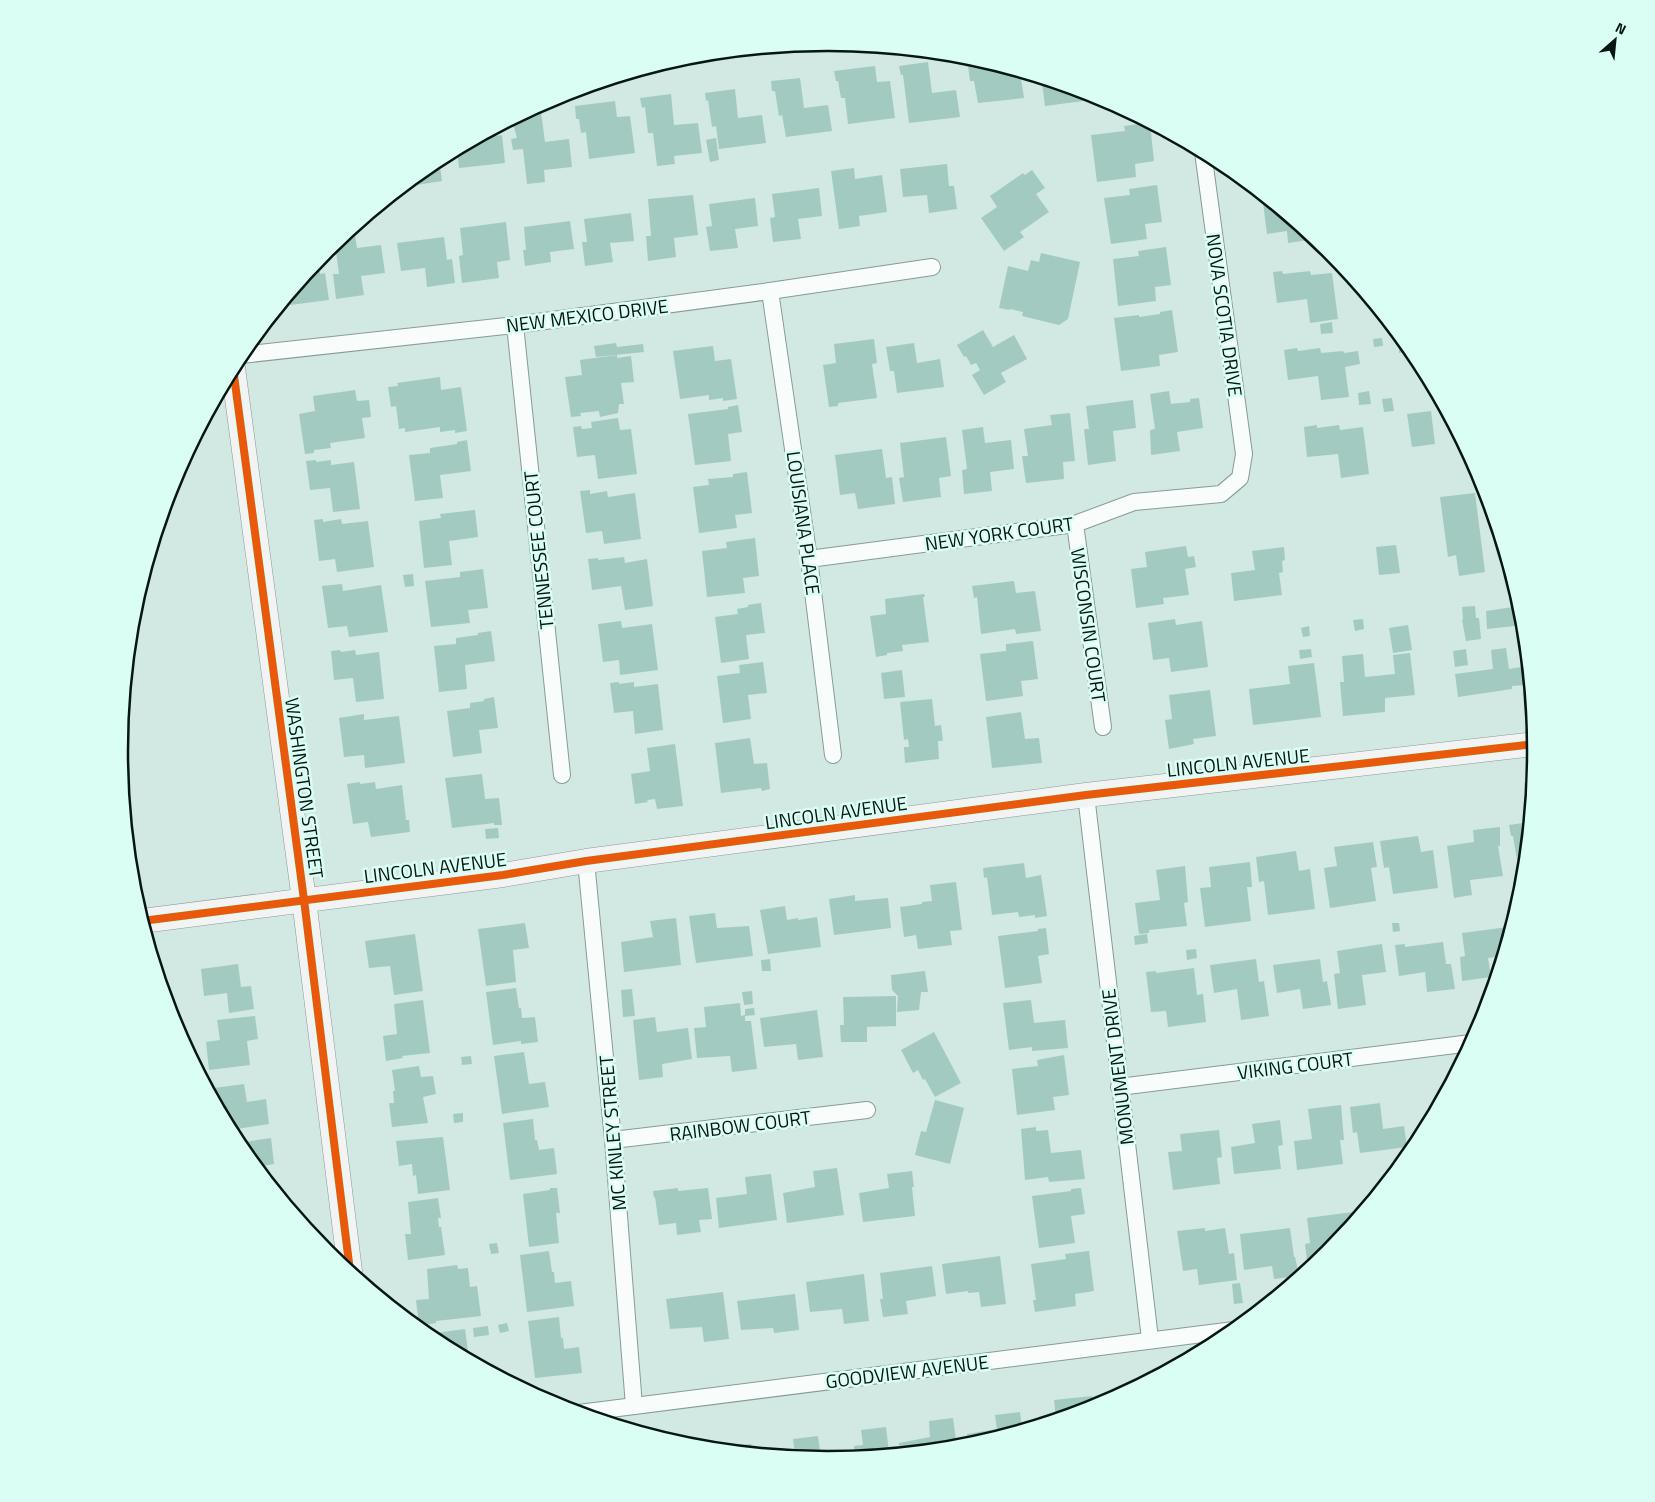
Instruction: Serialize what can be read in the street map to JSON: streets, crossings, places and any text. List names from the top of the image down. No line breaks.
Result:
{"streets":{"street":["NEW MEXICO DRIVE","NOVA SCOTIA DRIVE","LOUISIANA PLACE","NEW YORK COURT","TENNESSEE COURT","WISCONSIN COURT","LINCOLN AVENUE","WASHINGTON STREET","VIKING COURT","MONUMENT DRIVE","RAINBOW COURT","MC KINLEY STREET","GOODVIEW AVENUE"]},"crossings":[["NEW MEXICO DRIVE","LOUISIANA PLACE"],["NEW MEXICO DRIVE","TENNESSEE COURT"],["NOVA SCOTIA DRIVE","NEW YORK COURT"],["LOUISIANA PLACE","NEW YORK COURT"],["NEW YORK COURT","WISCONSIN COURT"],["LINCOLN AVENUE","WASHINGTON STREET"],["LINCOLN AVENUE","MONUMENT DRIVE"],["LINCOLN AVENUE","MC KINLEY STREET"],["VIKING COURT","MONUMENT DRIVE"],["MONUMENT DRIVE","GOODVIEW AVENUE"],["RAINBOW COURT","MC KINLEY STREET"],["MC KINLEY STREET","GOODVIEW AVENUE"]],"north":"top right"}
